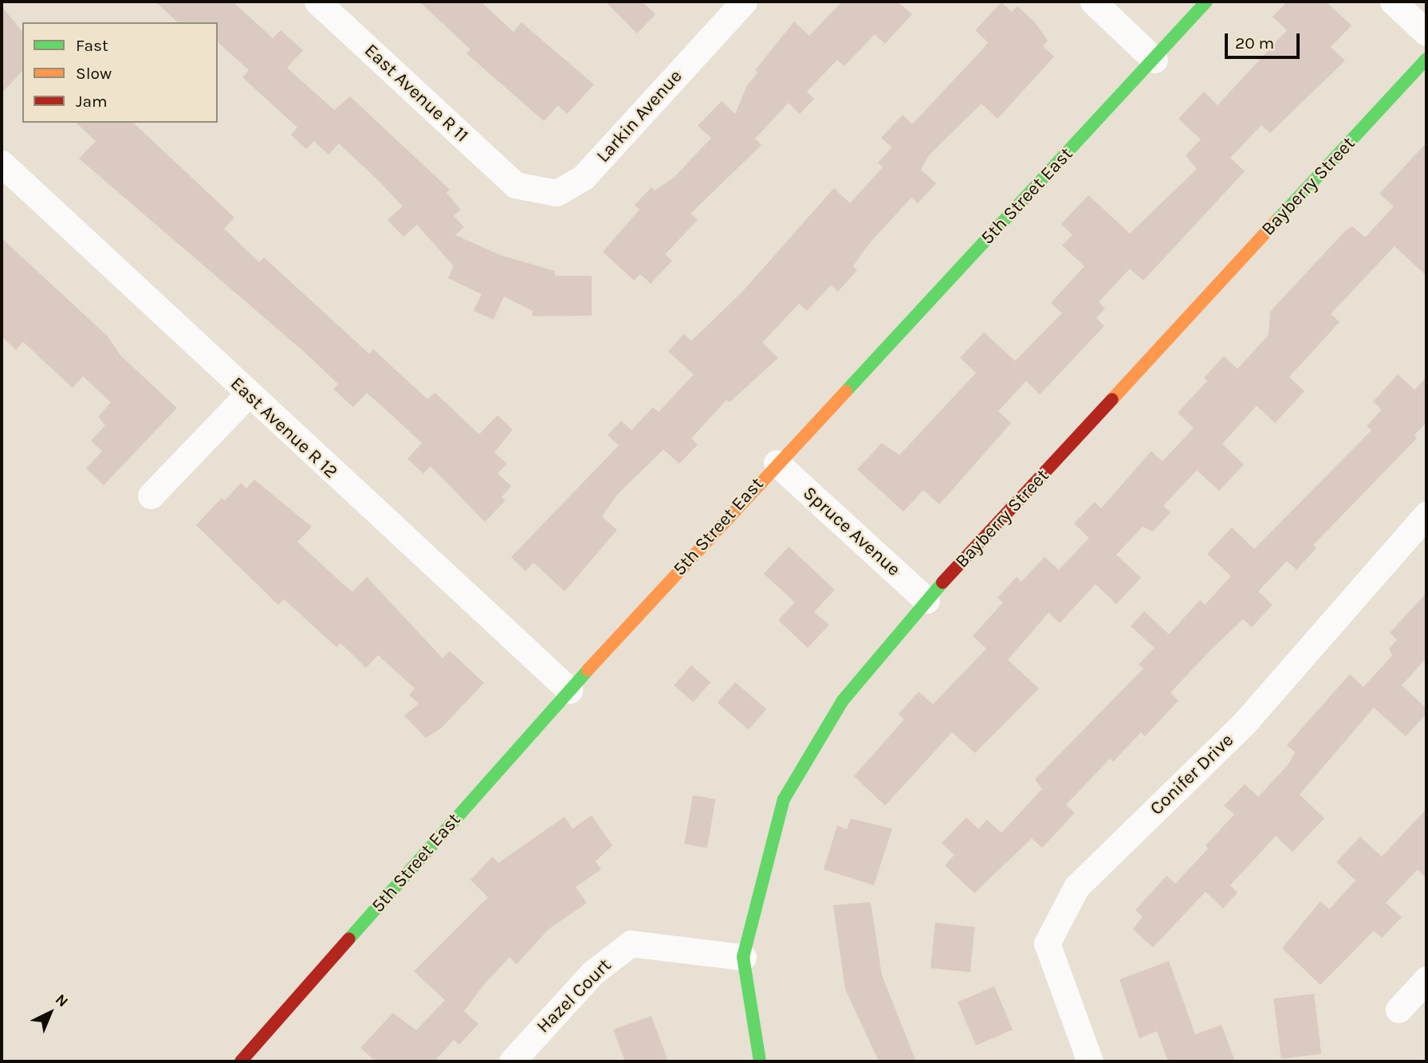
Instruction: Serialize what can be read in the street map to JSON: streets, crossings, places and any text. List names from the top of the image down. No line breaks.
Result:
{"streets":{"street":["East Avenue R 11","Larkin Avenue","Bayberry Street","5th Street East","East Avenue R 12","Spruce Avenue","Conifer Drive","Hazel Court"]},"crossings":[["East Avenue R 11","Larkin Avenue"],["Bayberry Street","Spruce Avenue"],["Bayberry Street","Hazel Court"],["5th Street East","East Avenue R 12"],["5th Street East","Spruce Avenue"]],"legend":["Fast","Slow","Jam"],"scale_bar":"20 m","north":"top right"}
